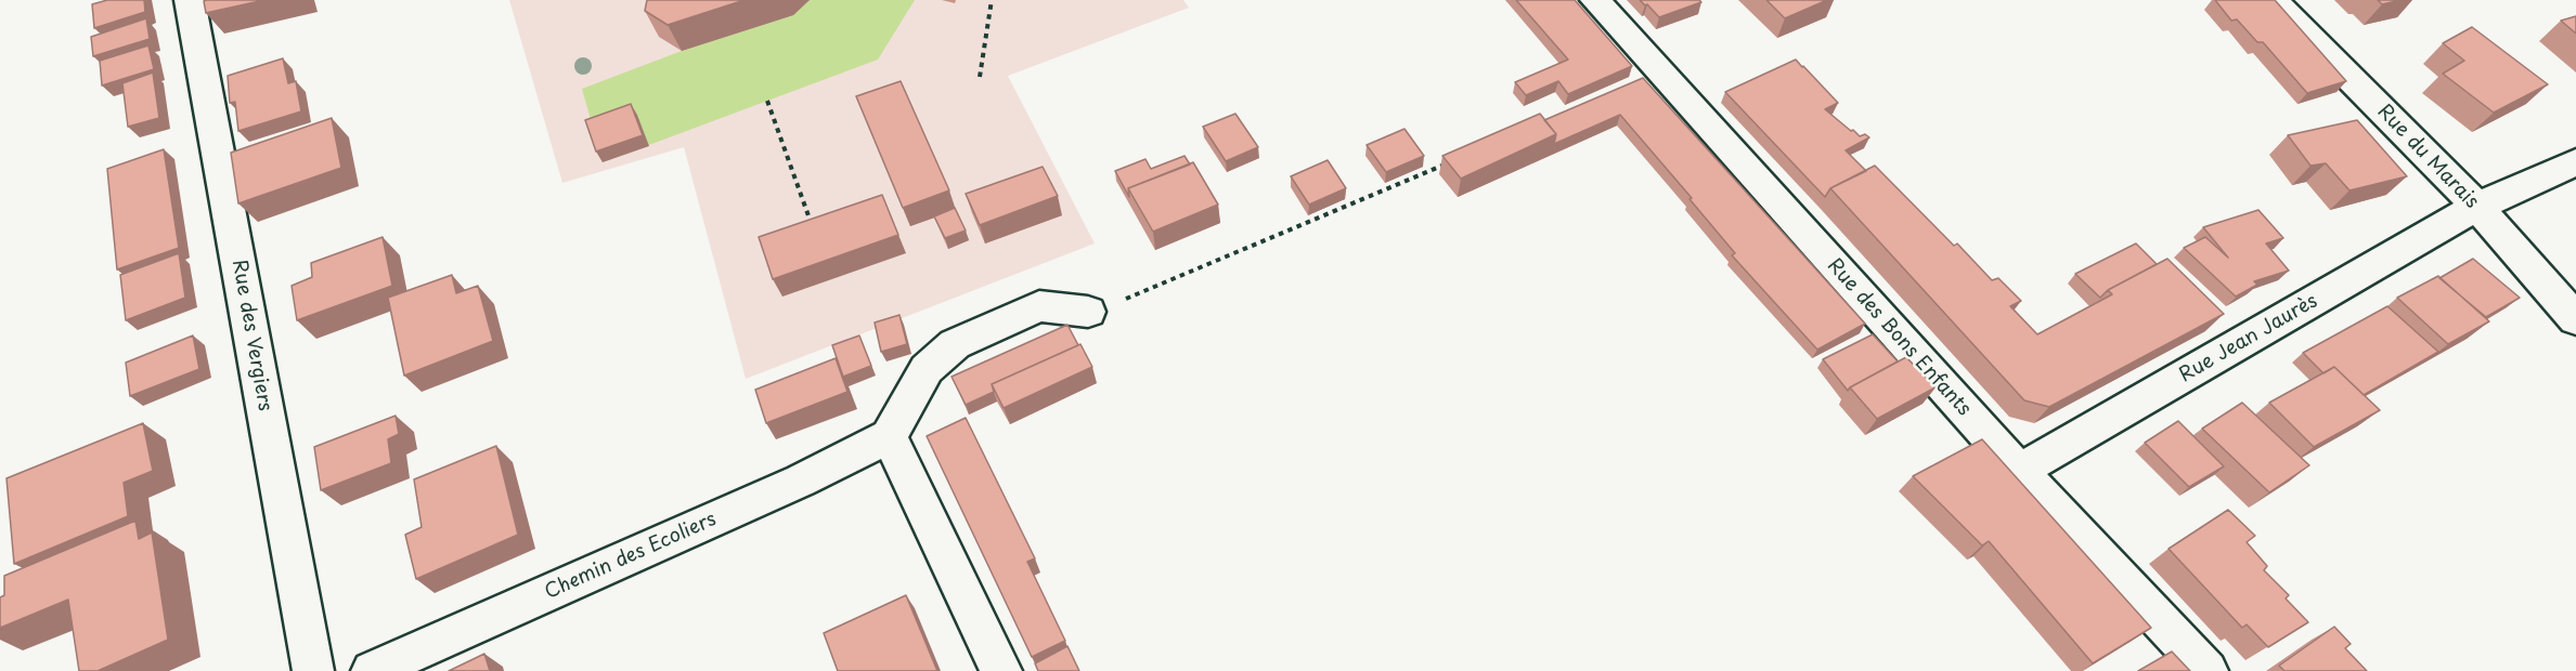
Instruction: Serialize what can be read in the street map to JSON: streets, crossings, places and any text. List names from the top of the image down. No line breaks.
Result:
{"streets":{"street":["Rue du Marais","Rue des Vergiers","Rue des Bons Enfants","Rue Jean Jaurès","Chemin des Ecoliers"]},"crossings":[["Rue du Marais","Rue Jean Jaurès"],["Rue des Bons Enfants","Rue Jean Jaurès"]]}
